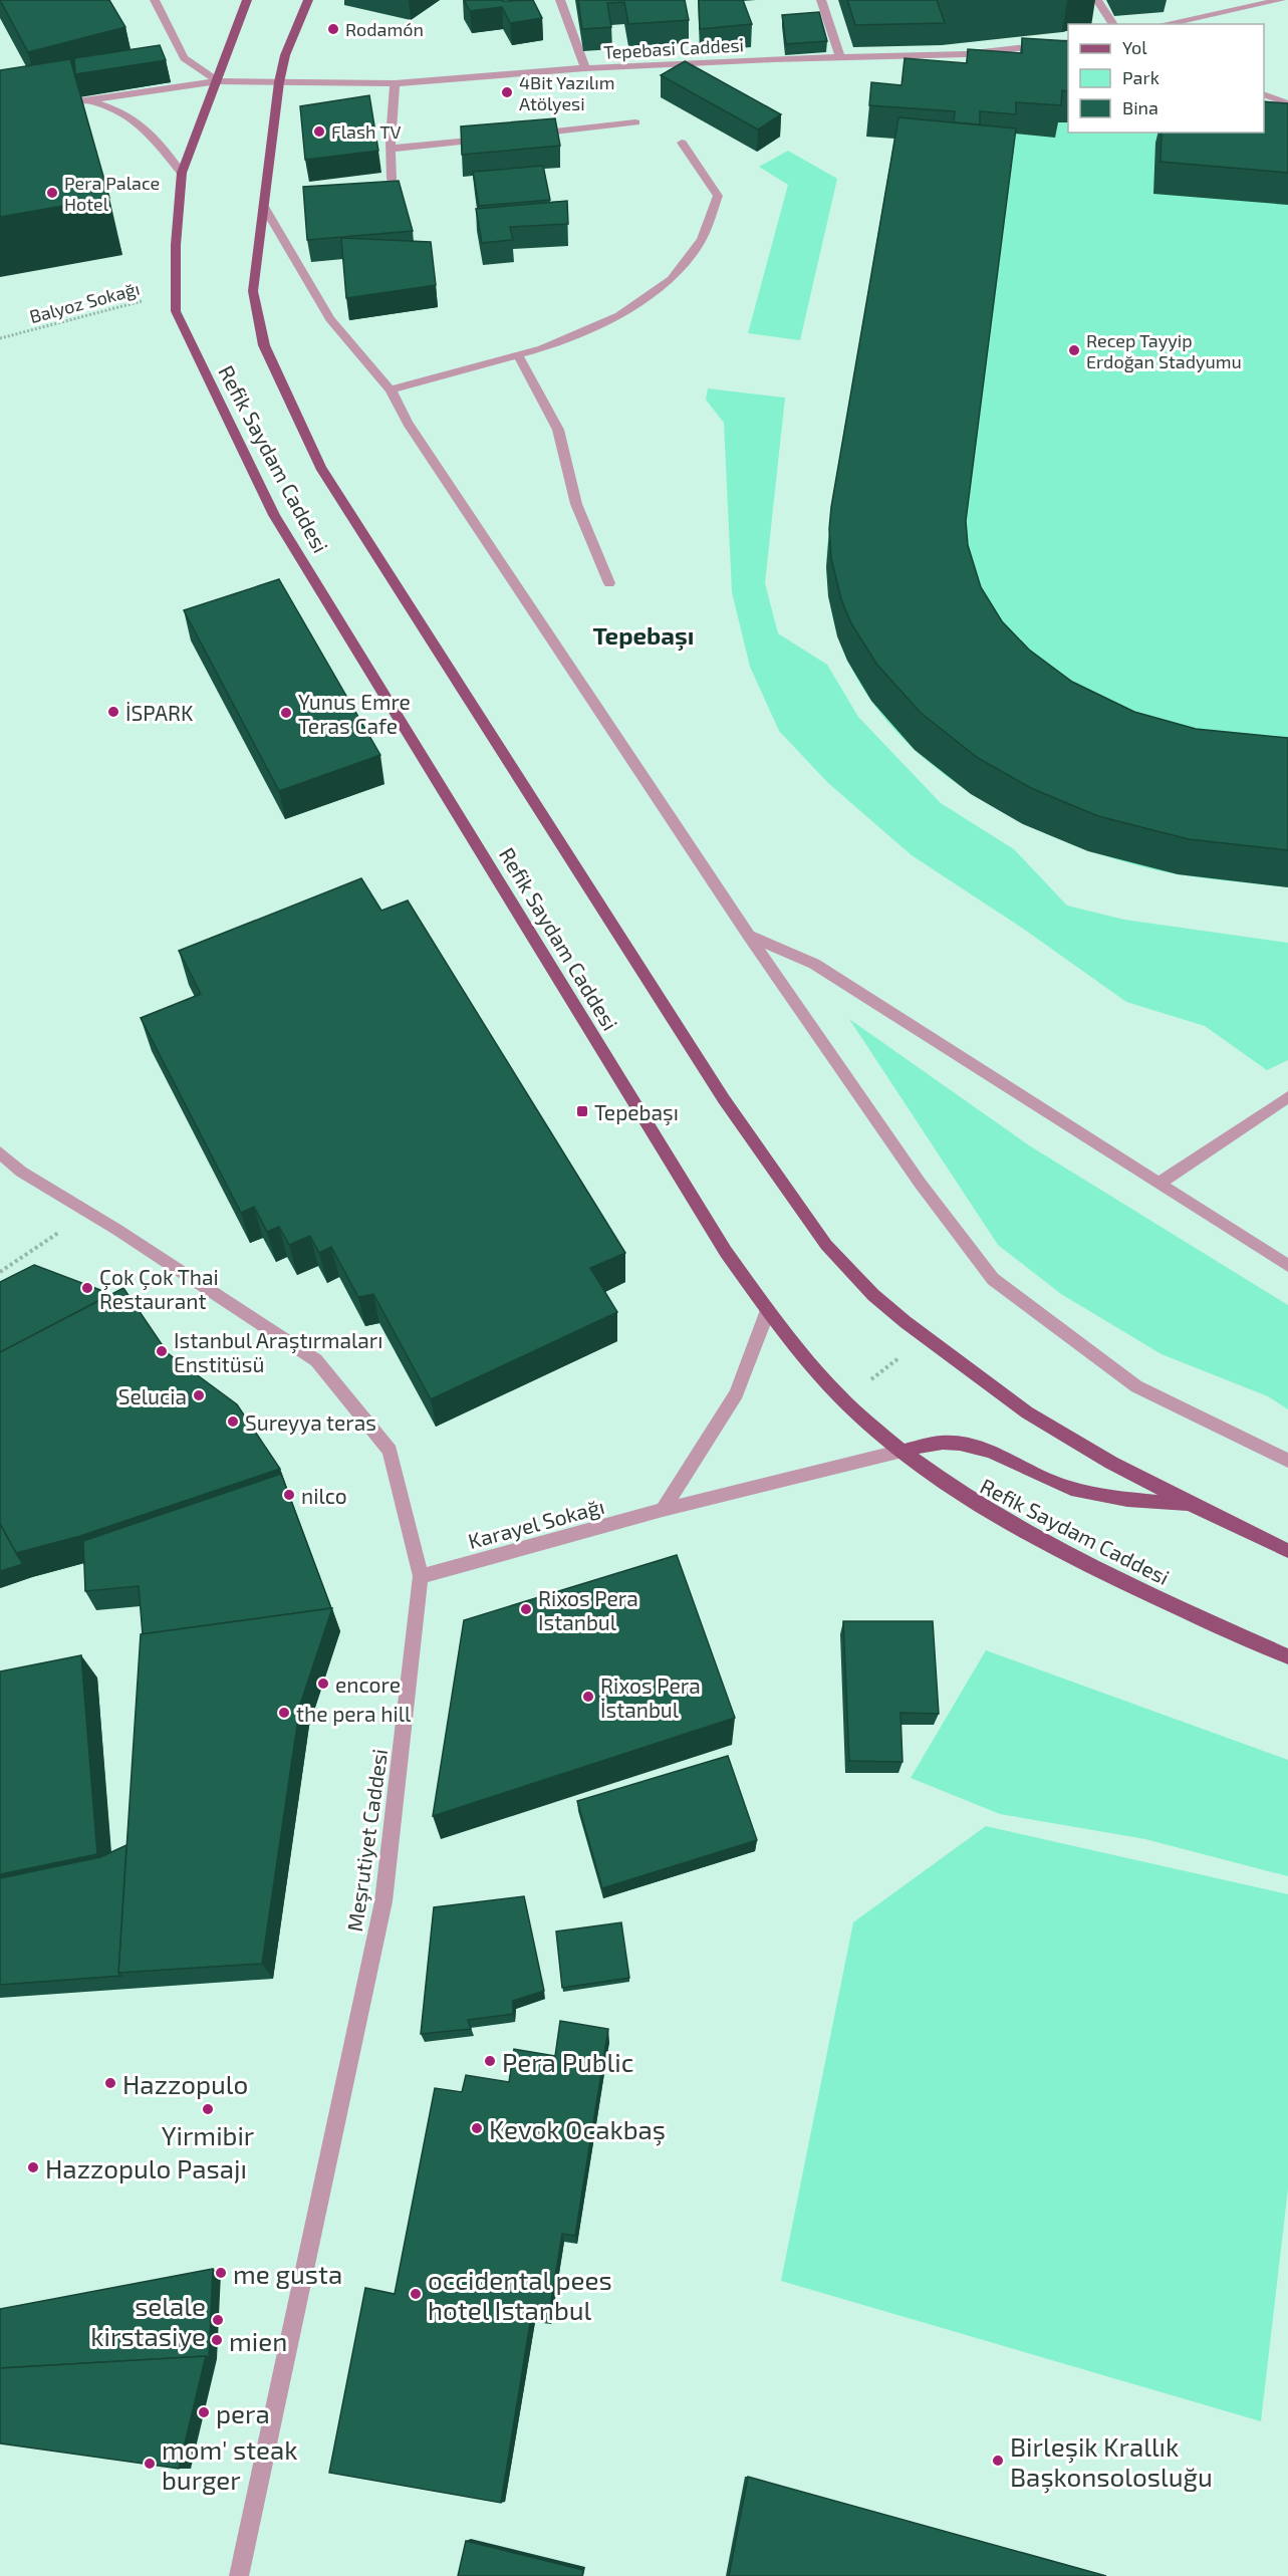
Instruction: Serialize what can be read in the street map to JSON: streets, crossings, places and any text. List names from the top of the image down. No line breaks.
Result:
{"streets":{"main road":["Refik Saydam Caddesi"],"street":["Tepebasi Caddesi","Karayel Sokağı","Meşrutiyet Caddesi"],"path":["Balyoz Sokağı"]},"crossings":[["Tepebasi Caddesi","Refik Saydam Caddesi"],["Balyoz Sokağı","Refik Saydam Caddesi"],["Refik Saydam Caddesi","Karayel Sokağı"],["Karayel Sokağı","Meşrutiyet Caddesi"]],"districts":["Tepebaşı"],"places":{"other":["Rodamón","4Bit Yazılım Atölyesi","Flash TV","Pera Palace Hotel","Recep Tayyip Erdoğan Stadyumu","İSPARK","Yunus Emre Teras Cafe","Çok Çok Thai Restaurant","Istanbul Araştırmaları Enstitüsü","Selucia","Sureyya teras","nilco","Rixos Pera Istanbul","encore","Rixos Pera İstanbul","the pera hill","Pera Public","Hazzopulo","Yirmibir","Kevok Ocakbaş","Hazzopulo Pasajı","me gusta","occidental pees hotel Istanbul","selale kirstasiye","mien","pera","Birleşik Krallık Başkonsolosluğu","mom' steak burger"],"transit":["Tepebaşı"]},"legend":["Yol","Park","Bina"]}
